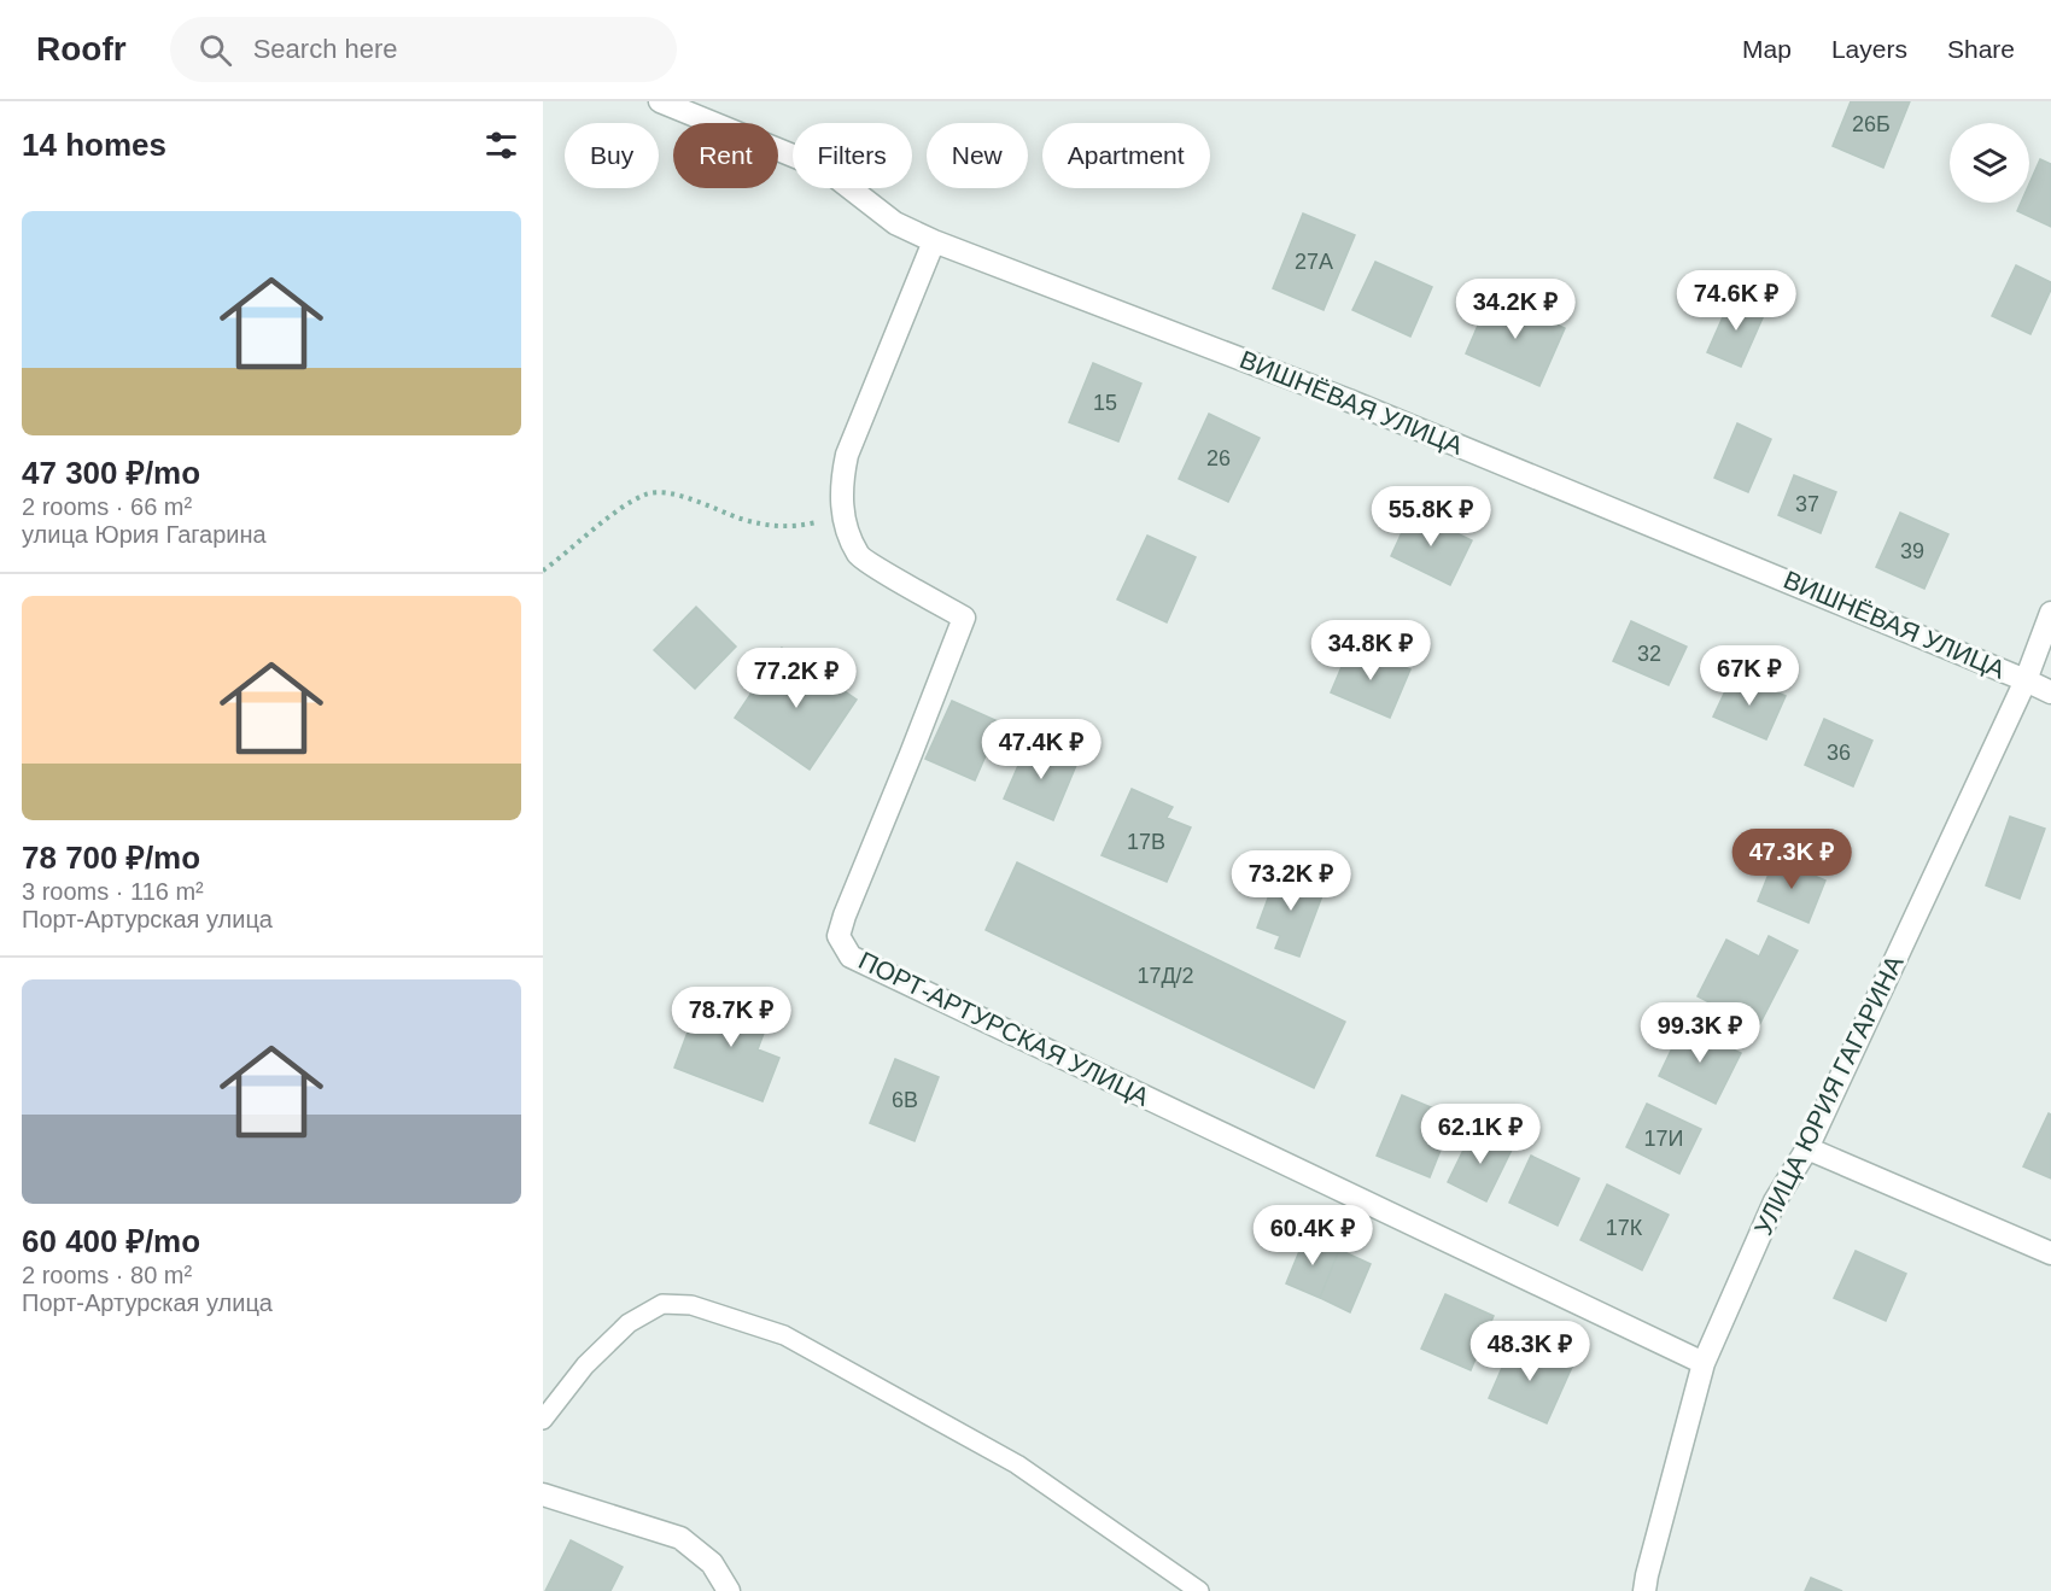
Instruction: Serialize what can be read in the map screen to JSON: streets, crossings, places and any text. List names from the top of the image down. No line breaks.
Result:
{"streets":{"street":["ВИШНЁВАЯ УЛИЦА","ПОРТ-АРТУРСКАЯ УЛИЦА","УЛИЦА ЮРИЯ ГАГАРИНА"]},"crossings":[["ВИШНЁВАЯ УЛИЦА","ПОРТ-АРТУРСКАЯ УЛИЦА"],["ВИШНЁВАЯ УЛИЦА","УЛИЦА ЮРИЯ ГАГАРИНА"],["ПОРТ-АРТУРСКАЯ УЛИЦА","УЛИЦА ЮРИЯ ГАГАРИНА"]],"house_numbers":["26Б","27А","15","26","37","39","32","36","17В","17Д/2","6В","17И","17К"],"page":{"header":"Roofr","search":"Search here","nav":["Map","Layers","Share"],"heading":"14 homes","chip":["Buy","Rent","Filters","New","Apartment"],"list":[{"name":"47 300 ₽/mo","note":"2 rooms · 66 m² · улица Юрия Гагарина"},{"name":"78 700 ₽/mo","note":"3 rooms · 116 m² · Порт-Артурская улица"},{"name":"60 400 ₽/mo","note":"2 rooms · 80 m² · Порт-Артурская улица"}],"price":["74.6K ₽","34.2K ₽","55.8K ₽","34.8K ₽","67K ₽","77.2K ₽","47.4K ₽","47.3K ₽","73.2K ₽","78.7K ₽","99.3K ₽","62.1K ₽","60.4K ₽","48.3K ₽"]}}
